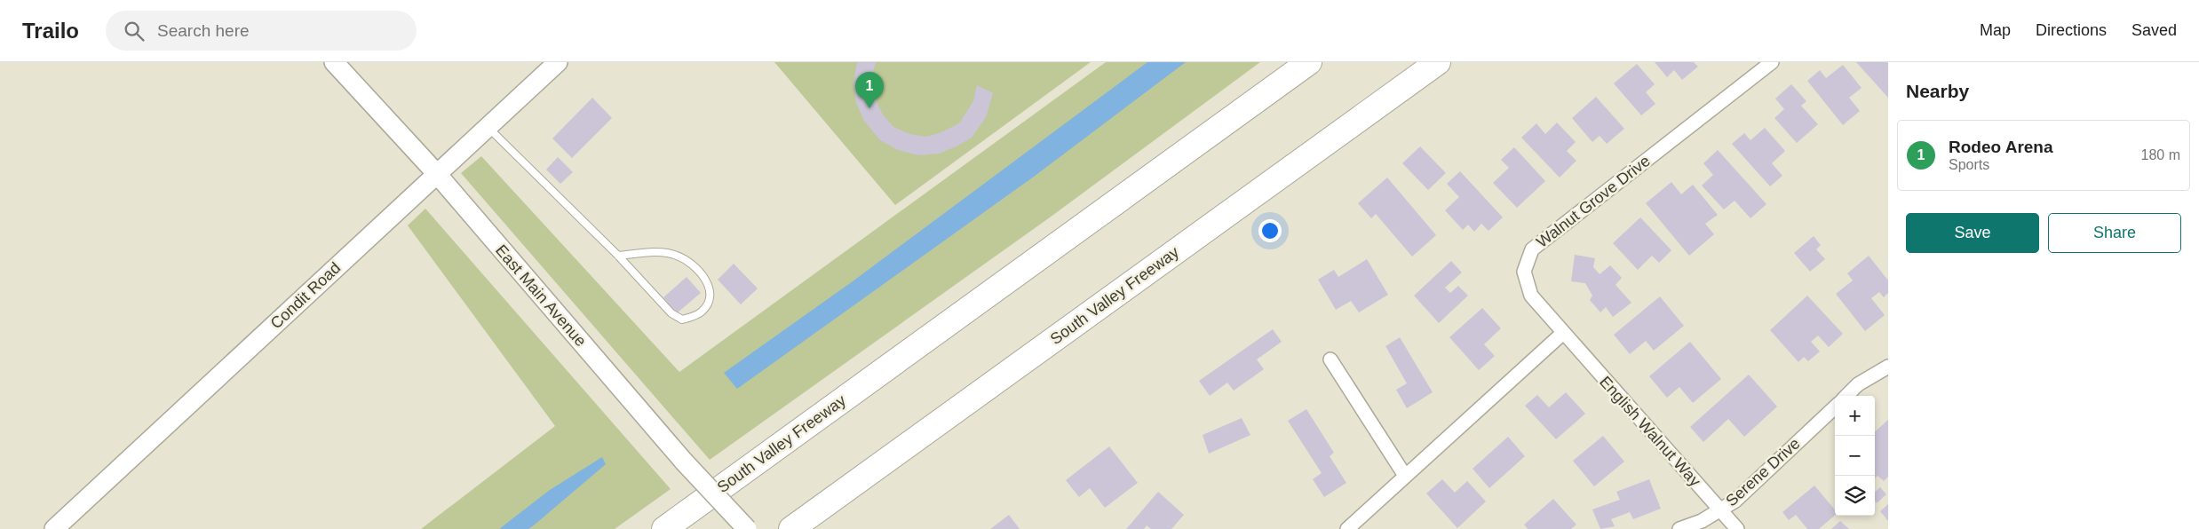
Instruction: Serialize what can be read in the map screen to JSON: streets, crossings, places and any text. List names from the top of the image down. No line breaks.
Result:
{"streets":{"highway":["South Valley Freeway"],"street":["Walnut Grove Drive","Condit Road","East Main Avenue","English Walnut Way","Serene Drive"]},"crossings":[["Walnut Grove Drive","English Walnut Way"],["Condit Road","East Main Avenue"],["English Walnut Way","Serene Drive"]],"page":{"header":"Trailo","search":"Search here","nav":["Map","Directions","Saved"],"heading":"Nearby","pins":"1","list":[{"mark":"1","name":"Rodeo Arena","note":"Sports","value":"180 m"}],"buttons":["Save","Share"],"map_buttons":["+","−"]}}
